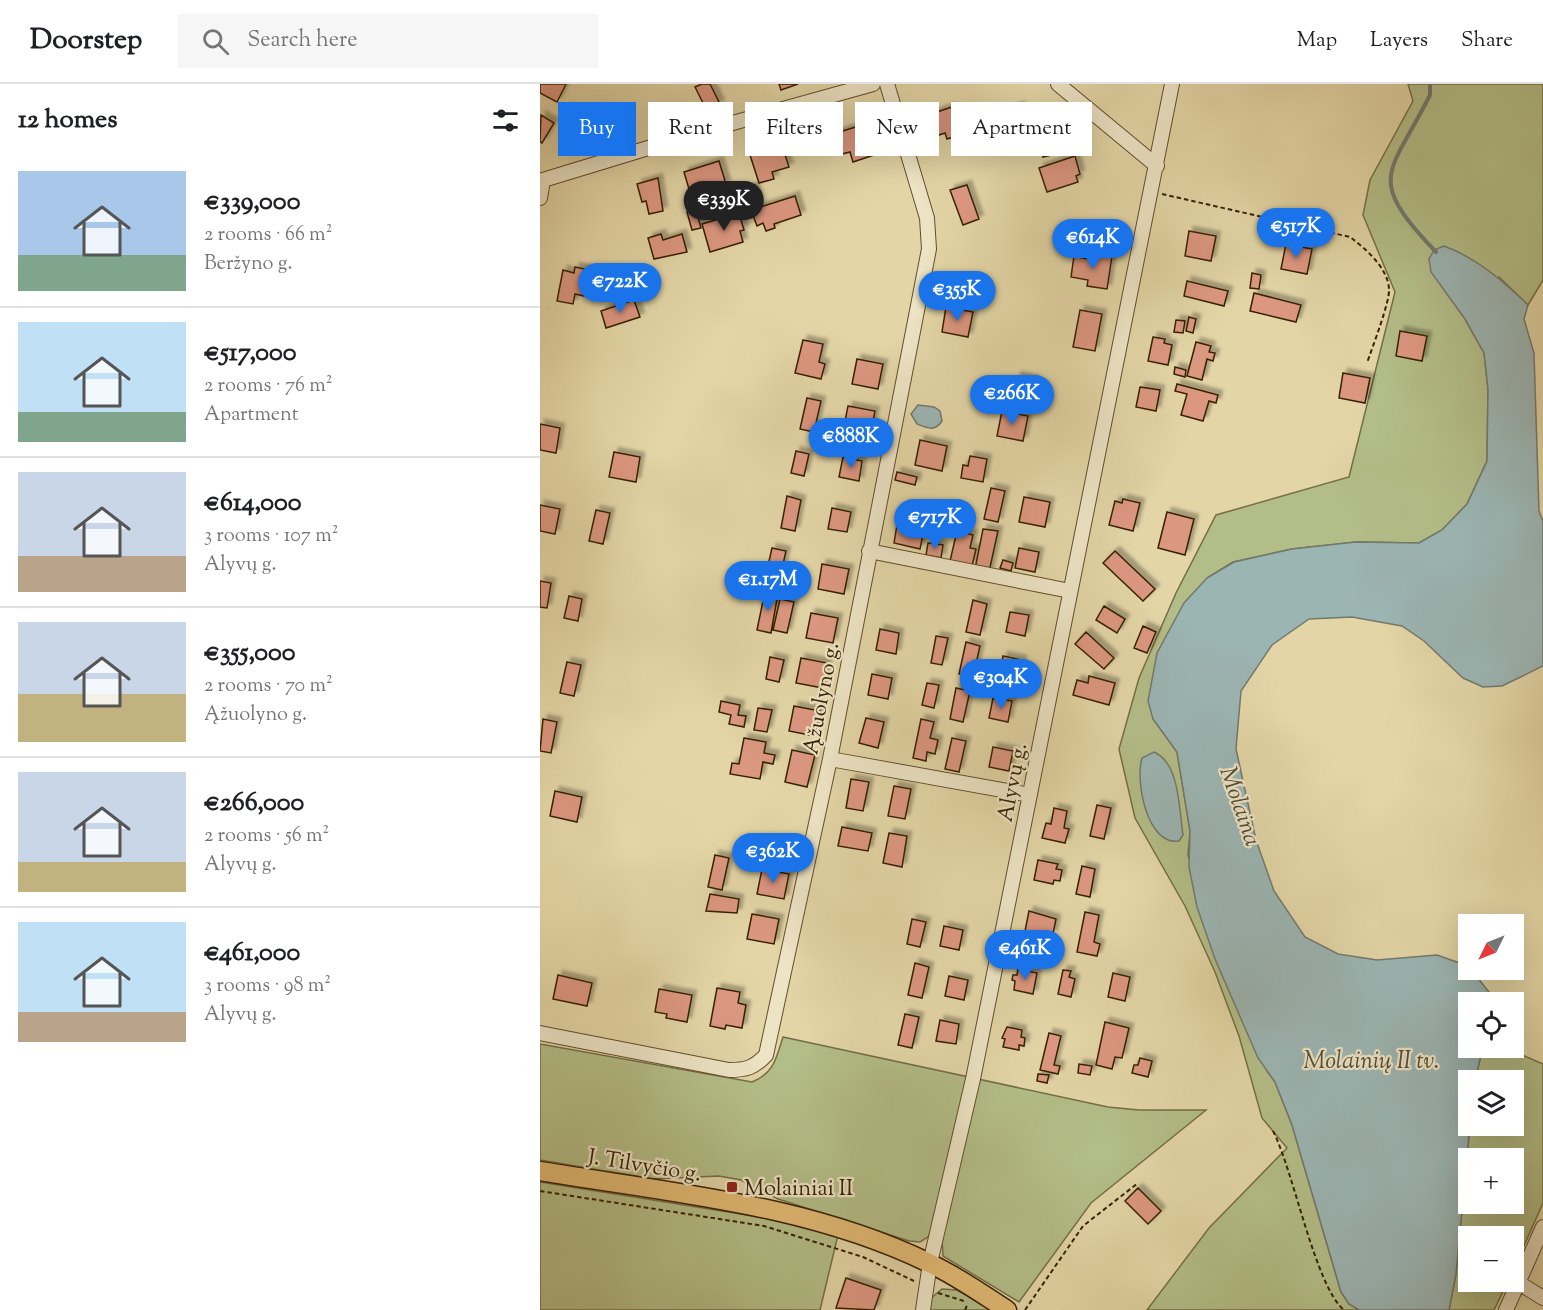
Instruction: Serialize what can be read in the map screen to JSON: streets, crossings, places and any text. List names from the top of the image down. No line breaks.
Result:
{"streets":{"main road":["J. Tilvyčio g."],"street":["Ąžuolyno g.","Alyvų g."]},"crossings":[["Alyvų g.","J. Tilvyčio g."]],"water":["Molaina","Molainių II tv."],"places":{"transit":["Molainiai II"]},"north":"bottom left","page":{"header":"Doorstep","search":"Search here","nav":["Map","Layers","Share"],"heading":"12 homes","chip":["Buy","Rent","Filters","New","Apartment"],"list":[{"name":"€339,000","note":"2 rooms · 66 m² · Beržyno g."},{"name":"€517,000","note":"2 rooms · 76 m² · Apartment"},{"name":"€614,000","note":"3 rooms · 107 m² · Alyvų g."},{"name":"€355,000","note":"2 rooms · 70 m² · Ąžuolyno g."},{"name":"€266,000","note":"2 rooms · 56 m² · Alyvų g."},{"name":"€461,000","note":"3 rooms · 98 m² · Alyvų g."}],"price":["€339K","€517K","€614K","€722K","€355K","€266K","€888K","€717K","€1.17M","€304K","€362K","€461K"],"map_buttons":["+","−"]}}
